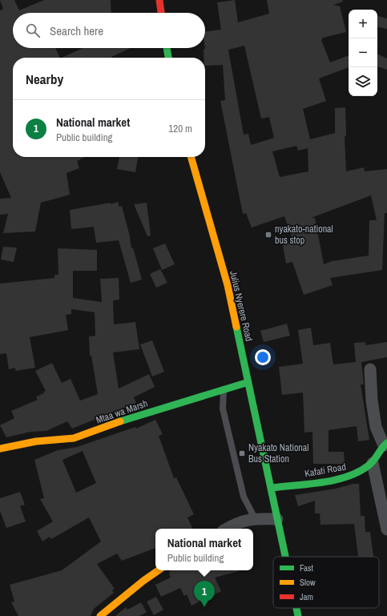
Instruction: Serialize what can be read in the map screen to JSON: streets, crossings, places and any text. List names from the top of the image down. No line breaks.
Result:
{"streets":{"main road":["Julius Nyerere Road","Mtaa wa Marsh","Kafati Road"]},"crossings":[["Julius Nyerere Road","Mtaa wa Marsh"],["Julius Nyerere Road","Kafati Road"]],"places":{"transit":["nyakato-national bus stop","Nyakato National Bus Station"]},"legend":["Fast","Slow","Jam"],"page":{"map_buttons":["+","−"],"search":"Search here","heading":"Nearby","list":[{"mark":"1","name":"National market","note":"Public building","value":"120 m"}],"popup":["National market","Public building"],"pins":"1"}}
